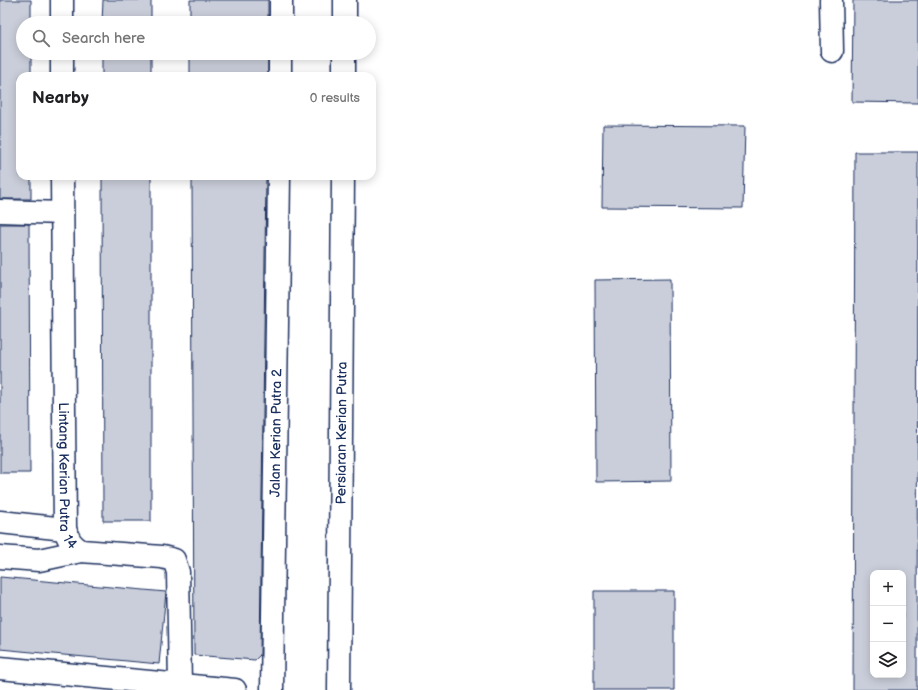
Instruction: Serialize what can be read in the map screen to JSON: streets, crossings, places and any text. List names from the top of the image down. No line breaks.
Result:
{"streets":{"street":["Jalan Kerian Putra 2","Persiaran Kerian Putra","Lintang Kerian Putra 14"]},"page":{"search":"Search here","heading":["Nearby","0 results"],"map_buttons":["+","−"]}}
